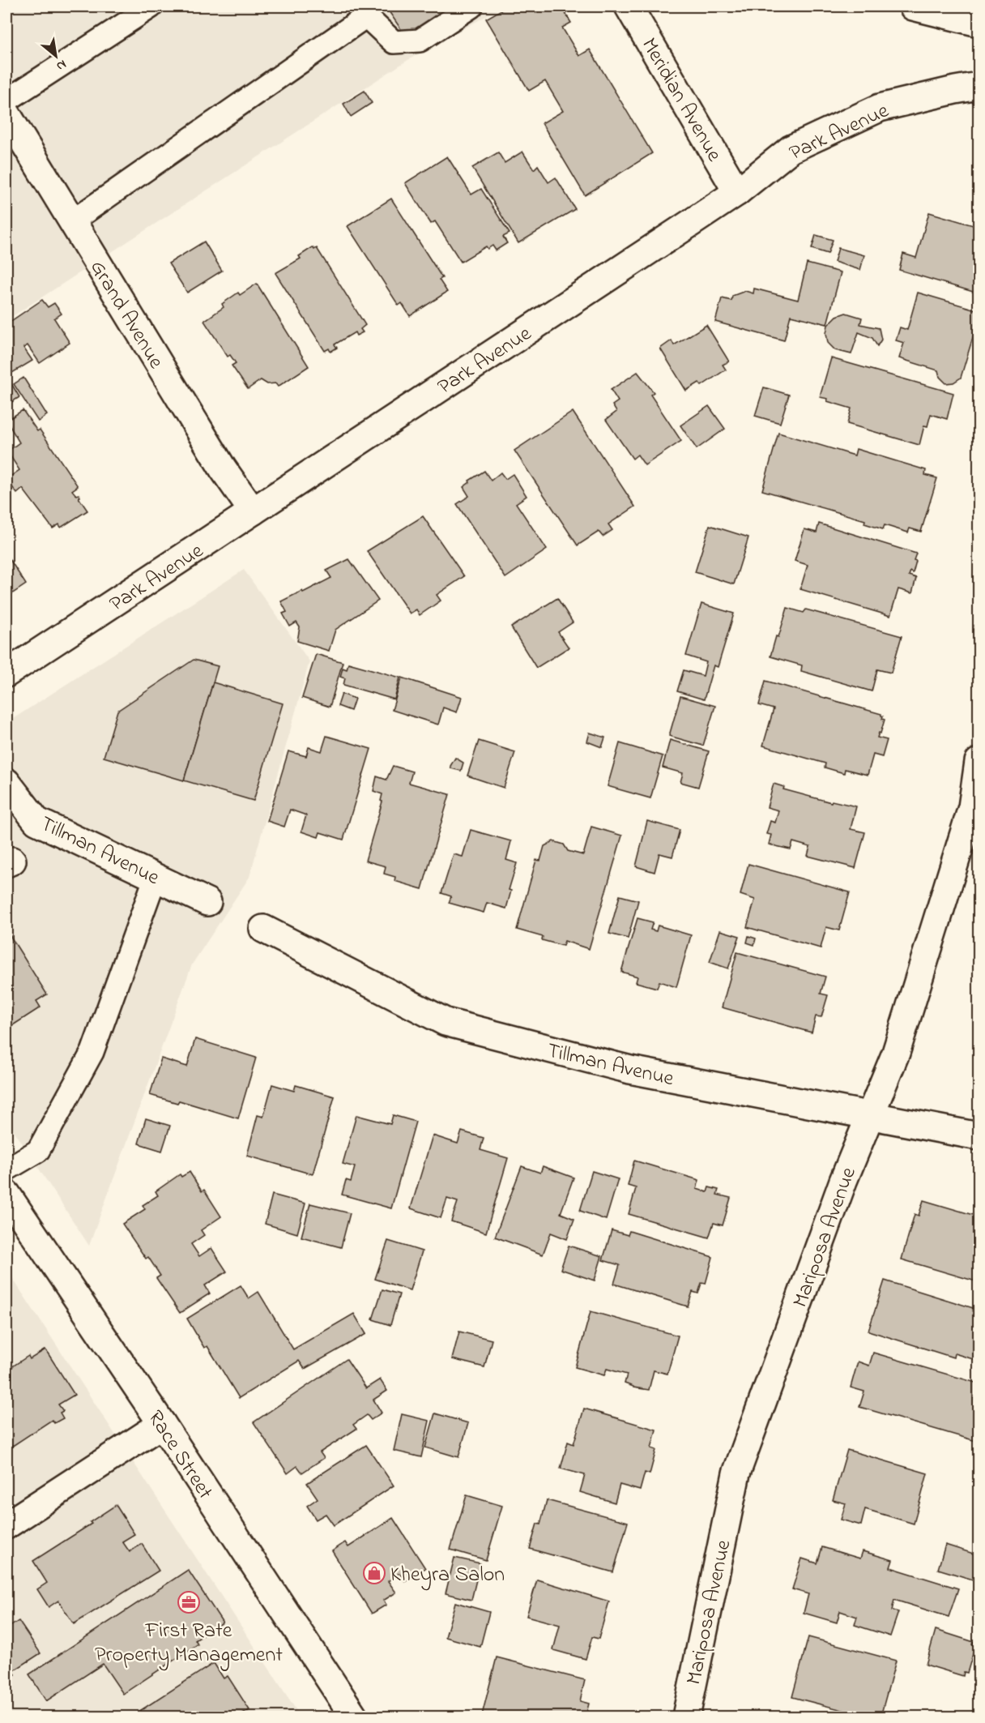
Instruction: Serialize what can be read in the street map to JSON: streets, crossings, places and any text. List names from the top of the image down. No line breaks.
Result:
{"streets":{"street":["Meridian Avenue","Park Avenue","Grand Avenue","Tillman Avenue","Mariposa Avenue","Race Street"]},"crossings":[["Meridian Avenue","Park Avenue"],["Park Avenue","Grand Avenue"],["Tillman Avenue","Mariposa Avenue"]],"places":{"shop":["Kheyra Salon"],"office":["First Rate Property Management"]},"north":"bottom right"}
